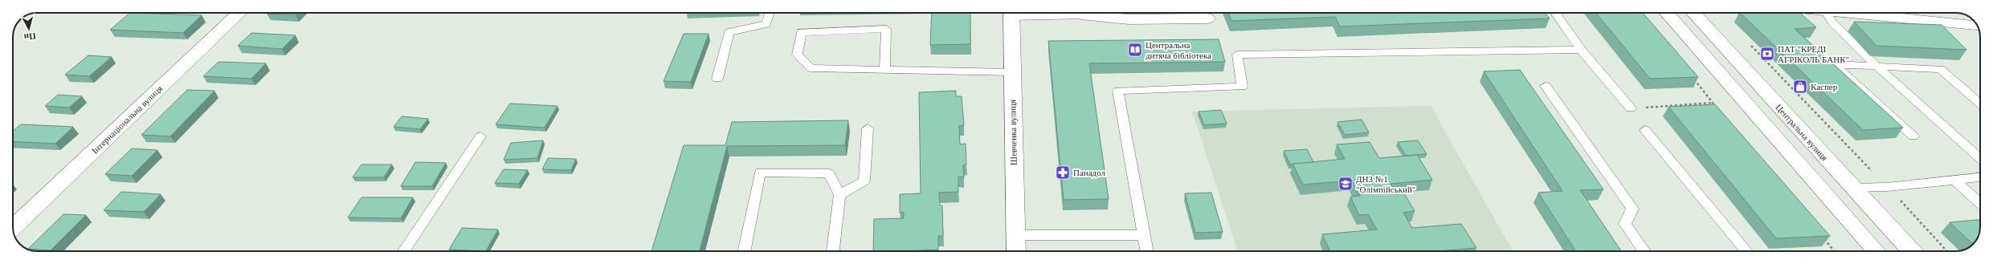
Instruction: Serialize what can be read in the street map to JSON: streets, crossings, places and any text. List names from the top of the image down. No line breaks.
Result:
{"streets":{"street":["Інтернаціональна вулиця","Шевченка вулиця","Центральна вулиця"]},"places":{"library":["Центральна дитяча бібліотека"],"bank":["ПАТ \"КРЕДI АГРIКОЛЬ БАНК\""],"shop":["Каспер"],"pharmacy":["Панадол"],"school or university":["ДНЗ №1 \"Олімпійський\""]},"north":"bottom"}
